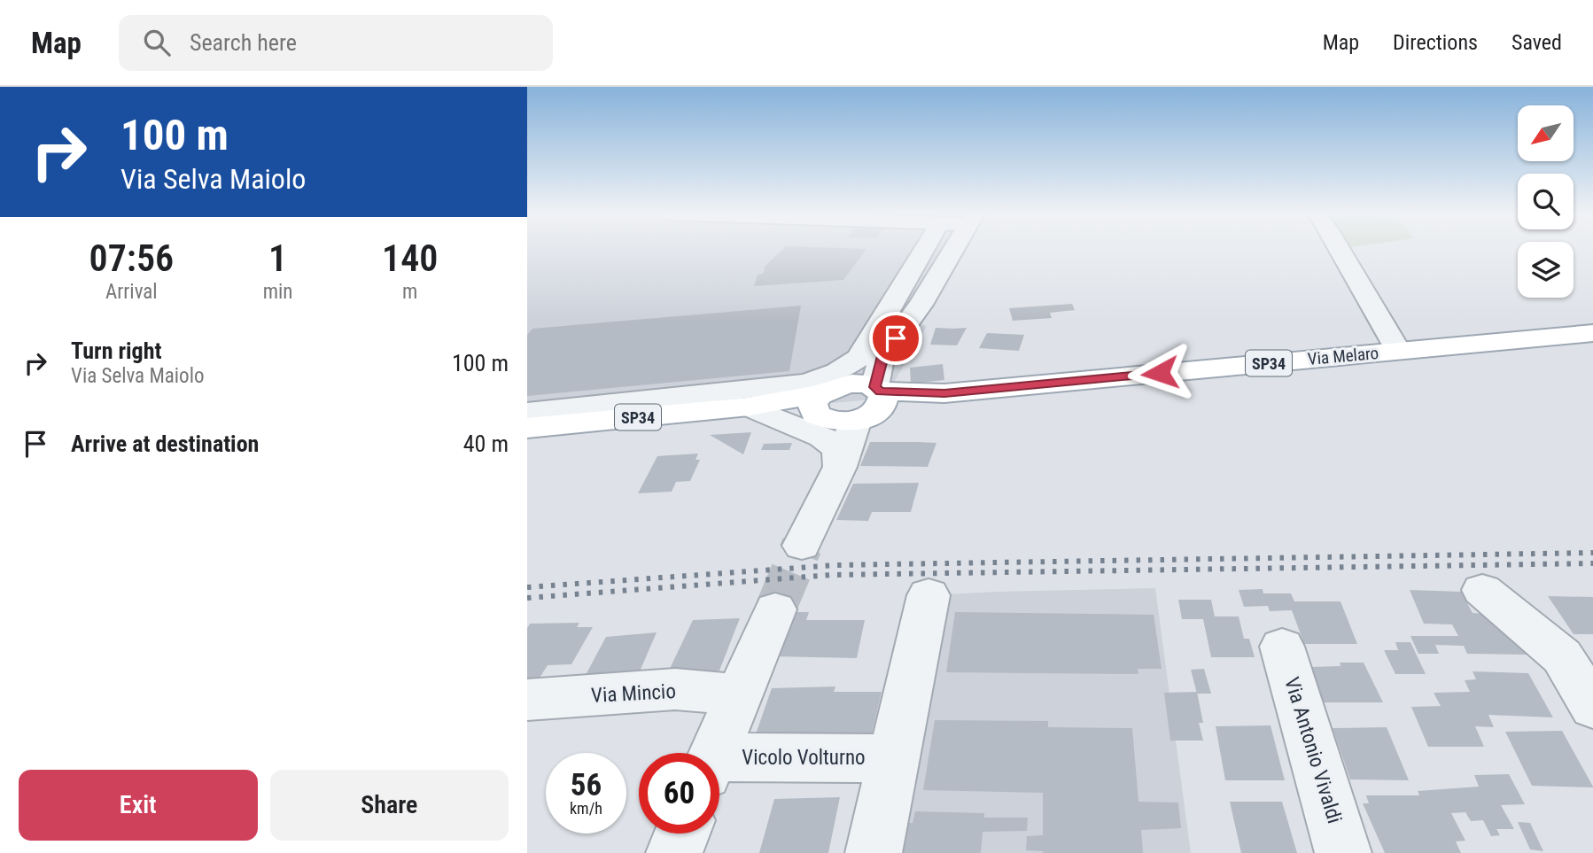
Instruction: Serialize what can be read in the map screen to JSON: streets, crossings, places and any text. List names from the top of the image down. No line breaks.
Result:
{"streets":{"main road":["Via Melaro","SP34"],"street":["Via Mincio","Via Antonio Vivaldi","Vicolo Volturno"]},"north":"bottom left","page":{"header":"Map","search":"Search here","nav":["Map","Directions","Saved"],"turn":["100 m","Via Selva Maiolo"],"eta":["07:56","Arrival","1","min","140","m"],"list":[{"name":"Turn right","note":"Via Selva Maiolo","value":"100 m"},{"name":"Arrive at destination","value":"40 m"}],"speed":"56 km/h","limit":"60","buttons":["Exit","Share"]}}
